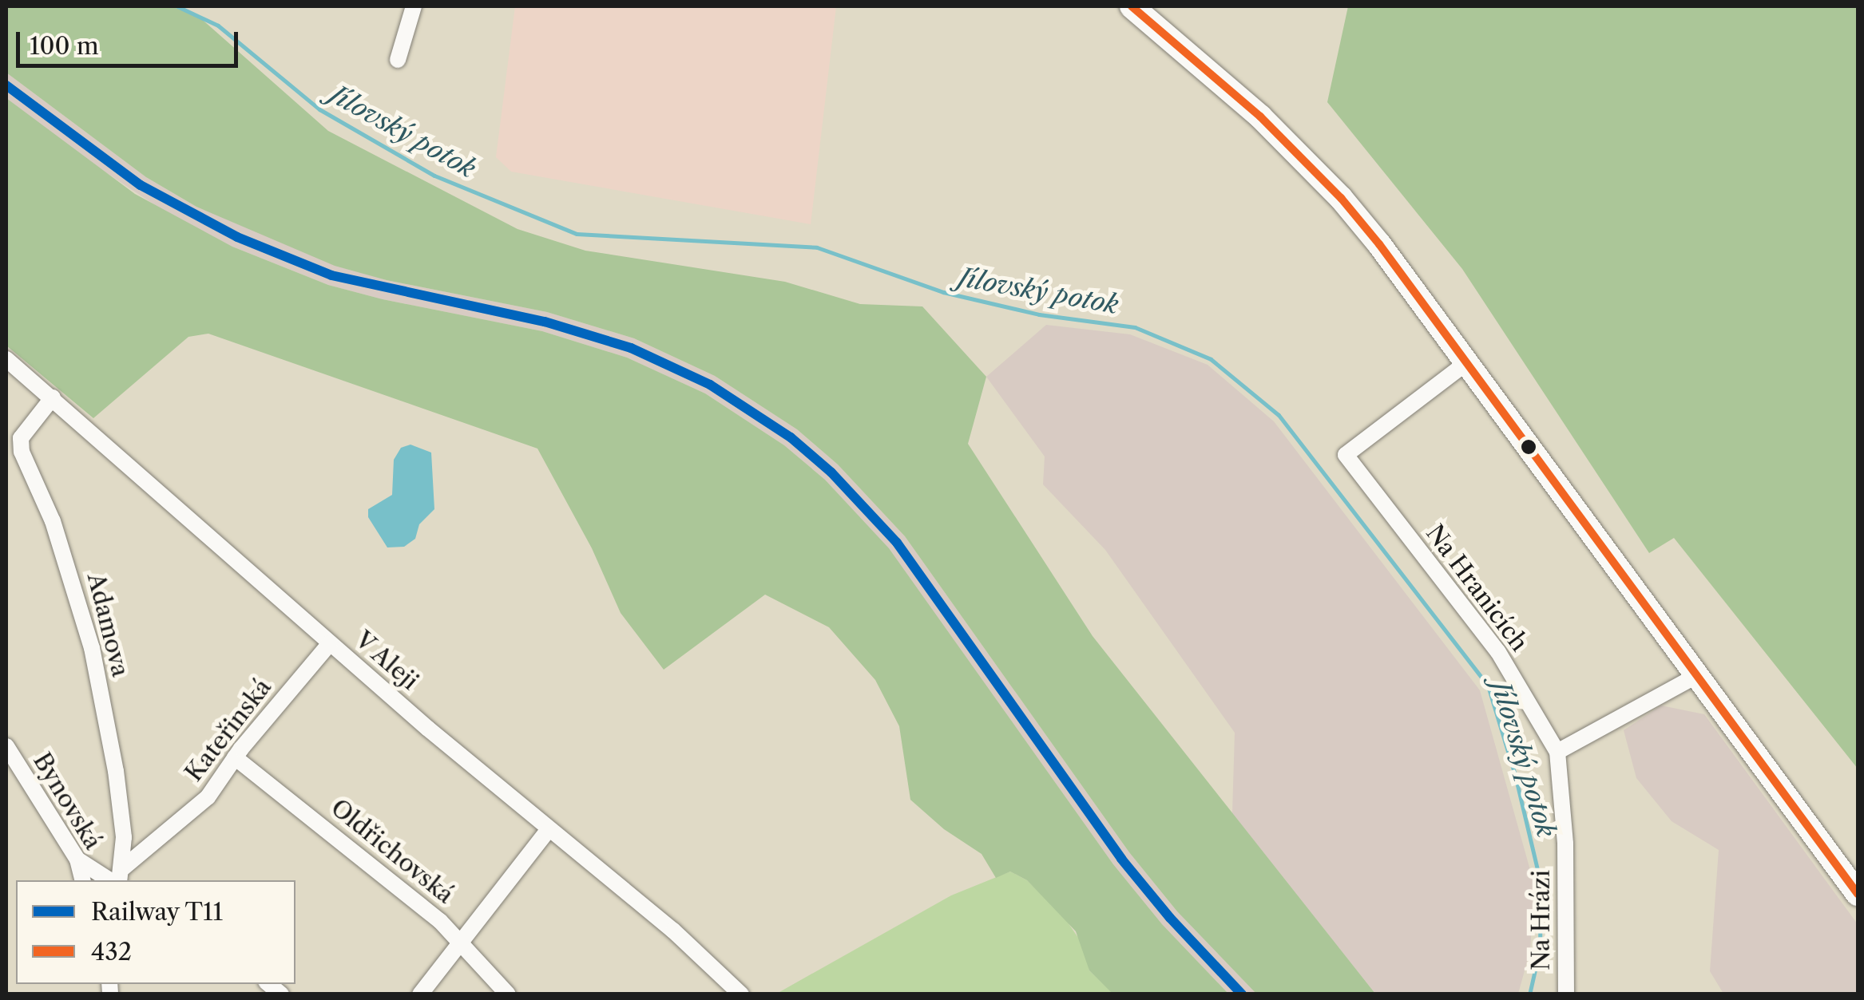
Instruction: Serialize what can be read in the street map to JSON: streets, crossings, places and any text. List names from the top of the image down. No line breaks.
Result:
{"streets":{"street":["Na Hranicích","Adamova","V Aleji","Kateřinská","Bynovská","Oldřichovská","Na Hrázi"]},"crossings":[["Na Hranicích","Na Hrázi"],["Adamova","V Aleji"],["Adamova","Kateřinská"],["V Aleji","Kateřinská"],["Kateřinská","Oldřichovská"]],"water":["Jílovský potok"],"lines":["transit line 432","rail line T11"],"legend":["Railway T11","432"],"scale_bar":"100 m"}
